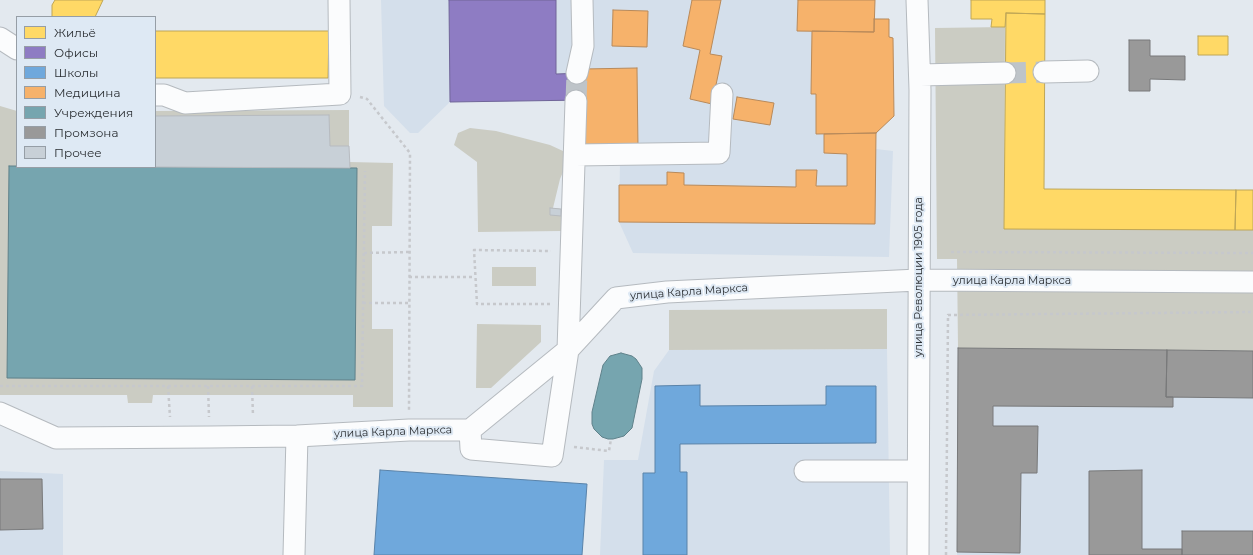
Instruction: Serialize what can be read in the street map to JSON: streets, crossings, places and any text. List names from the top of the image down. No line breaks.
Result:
{"streets":{"street":["улица Революции 1905 года","улица Карла Маркса"]},"crossings":[["улица Революции 1905 года","улица Карла Маркса"]],"legend":["Жильё","Офисы","Школы","Медицина","Учреждения","Промзона","Прочее"]}
